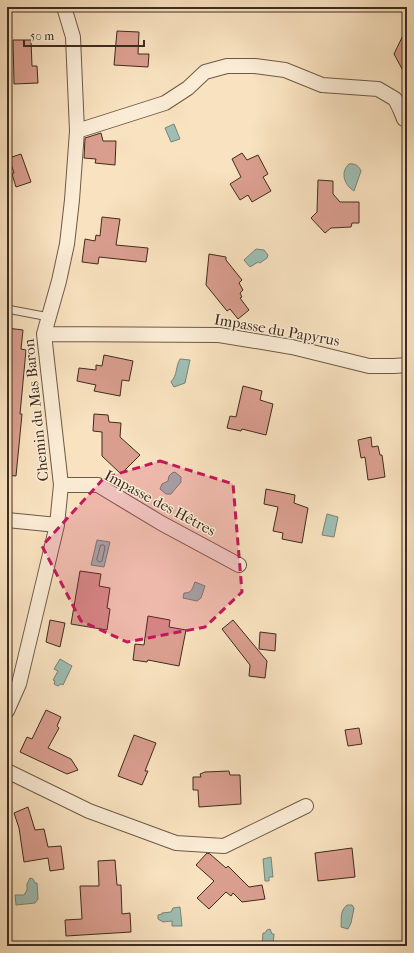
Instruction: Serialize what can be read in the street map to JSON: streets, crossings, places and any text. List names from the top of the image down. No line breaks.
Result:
{"streets":{"street":["Impasse du Papyrus","Chemin du Mas Baron","Impasse des Hêtres"]},"crossings":[["Impasse du Papyrus","Chemin du Mas Baron"],["Chemin du Mas Baron","Impasse des Hêtres"]],"scale_bar":"50 m"}
